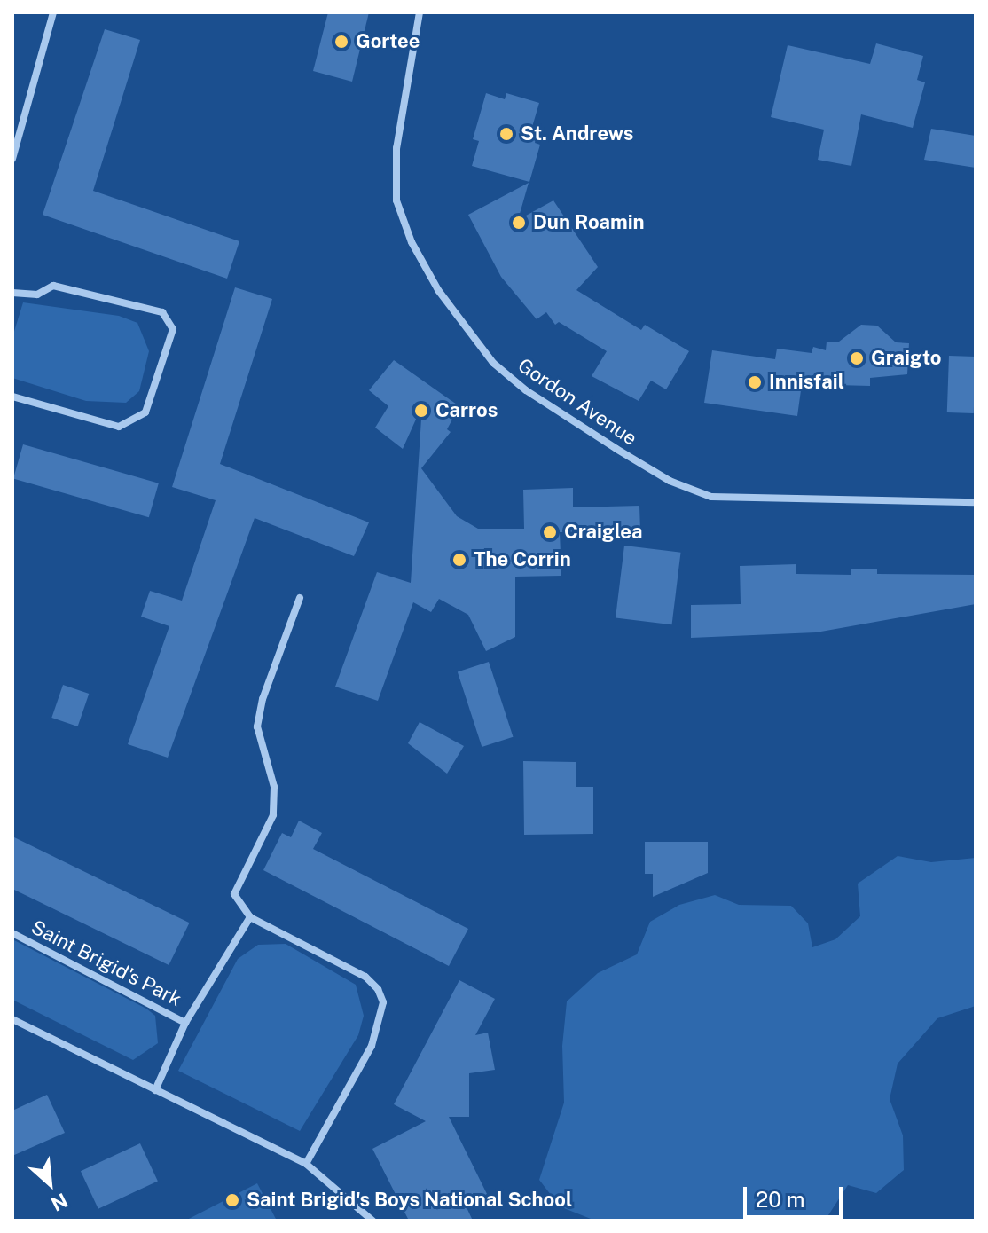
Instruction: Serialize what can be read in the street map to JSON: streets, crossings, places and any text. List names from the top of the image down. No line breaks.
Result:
{"streets":{"street":["Gordon Avenue","Saint Brigid's Park"]},"places":["Gortee","St. Andrews","Dun Roamin","Graigto","Innisfail","Carros","Craiglea","The Corrin","Saint Brigid's Boys National School"],"scale_bar":"20 m","north":"bottom right"}
